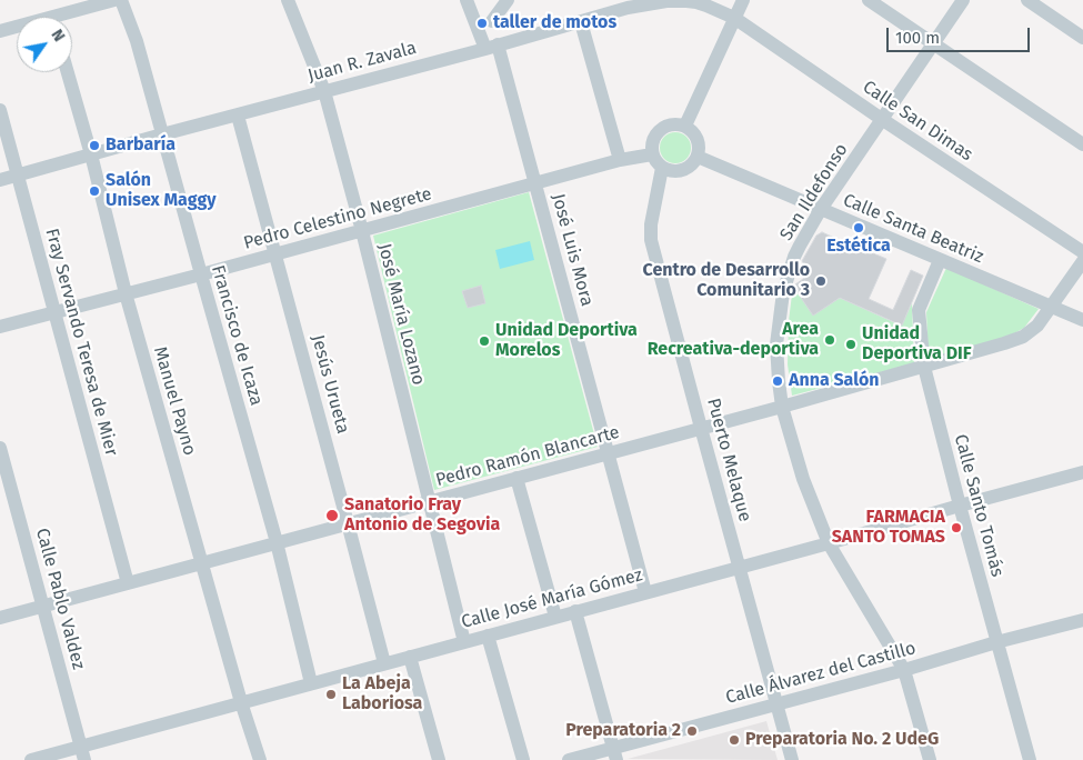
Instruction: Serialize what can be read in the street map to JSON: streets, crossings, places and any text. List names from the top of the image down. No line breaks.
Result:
{"streets":{"street":["Juan R. Zavala","Calle San Dimas","San Ildefonso","Pedro Celestino Negrete","Calle Santa Beatriz","José Luis Mora","José María Lozano","Francisco de Icaza","Fray Servando Teresa de Mier","Jesús Urueta","Manuel Payno","Pedro Ramón Blancarte","Puerto Melaque","Calle Santo Tomás","Calle Pablo Valdez","Calle José María Gómez","Calle Álvarez del Castillo"]},"crossings":[["Juan R. Zavala","Calle San Dimas"],["Juan R. Zavala","José Luis Mora"],["Juan R. Zavala","José María Lozano"],["Juan R. Zavala","Francisco de Icaza"],["Juan R. Zavala","Fray Servando Teresa de Mier"],["Juan R. Zavala","Jesús Urueta"],["Juan R. Zavala","Manuel Payno"],["Calle San Dimas","San Ildefonso"],["San Ildefonso","Calle Santa Beatriz"],["San Ildefonso","Pedro Ramón Blancarte"],["San Ildefonso","Calle José María Gómez"],["San Ildefonso","Calle Álvarez del Castillo"],["Pedro Celestino Negrete","Calle Santa Beatriz"],["Pedro Celestino Negrete","José Luis Mora"],["Pedro Celestino Negrete","José María Lozano"],["Pedro Celestino Negrete","Francisco de Icaza"],["Pedro Celestino Negrete","Fray Servando Teresa de Mier"],["Pedro Celestino Negrete","Jesús Urueta"],["Pedro Celestino Negrete","Manuel Payno"],["Pedro Celestino Negrete","Puerto Melaque"],["Calle Santa Beatriz","Pedro Ramón Blancarte"],["Calle Santa Beatriz","Puerto Melaque"],["Calle Santa Beatriz","Calle Santo Tomás"],["José Luis Mora","Pedro Ramón Blancarte"],["José Luis Mora","Calle José María Gómez"],["José María Lozano","Pedro Ramón Blancarte"],["José María Lozano","Calle José María Gómez"],["Francisco de Icaza","Pedro Ramón Blancarte"],["Francisco de Icaza","Calle José María Gómez"],["Fray Servando Teresa de Mier","Pedro Ramón Blancarte"],["Jesús Urueta","Pedro Ramón Blancarte"],["Jesús Urueta","Calle José María Gómez"],["Manuel Payno","Pedro Ramón Blancarte"],["Manuel Payno","Calle José María Gómez"],["Pedro Ramón Blancarte","Puerto Melaque"],["Pedro Ramón Blancarte","Calle Santo Tomás"],["Pedro Ramón Blancarte","Calle Pablo Valdez"],["Puerto Melaque","Calle José María Gómez"],["Puerto Melaque","Calle Álvarez del Castillo"],["Calle Santo Tomás","Calle José María Gómez"],["Calle Santo Tomás","Calle Álvarez del Castillo"],["Calle Pablo Valdez","Calle José María Gómez"]],"places":["taller de motos","Barbaría","Salón Unisex Maggy","Estética","Centro de Desarrollo Comunitario 3","Area Recreativa-deportiva","Unidad Deportiva Morelos","Unidad Deportiva DIF","Anna Salón","Sanatorio Fray Antonio de Segovia","FARMACIA SANTO TOMAS","La Abeja Laboriosa","Preparatoria 2","Preparatoria No. 2 UdeG"],"scale_bar":"100 m","north":"top right"}
